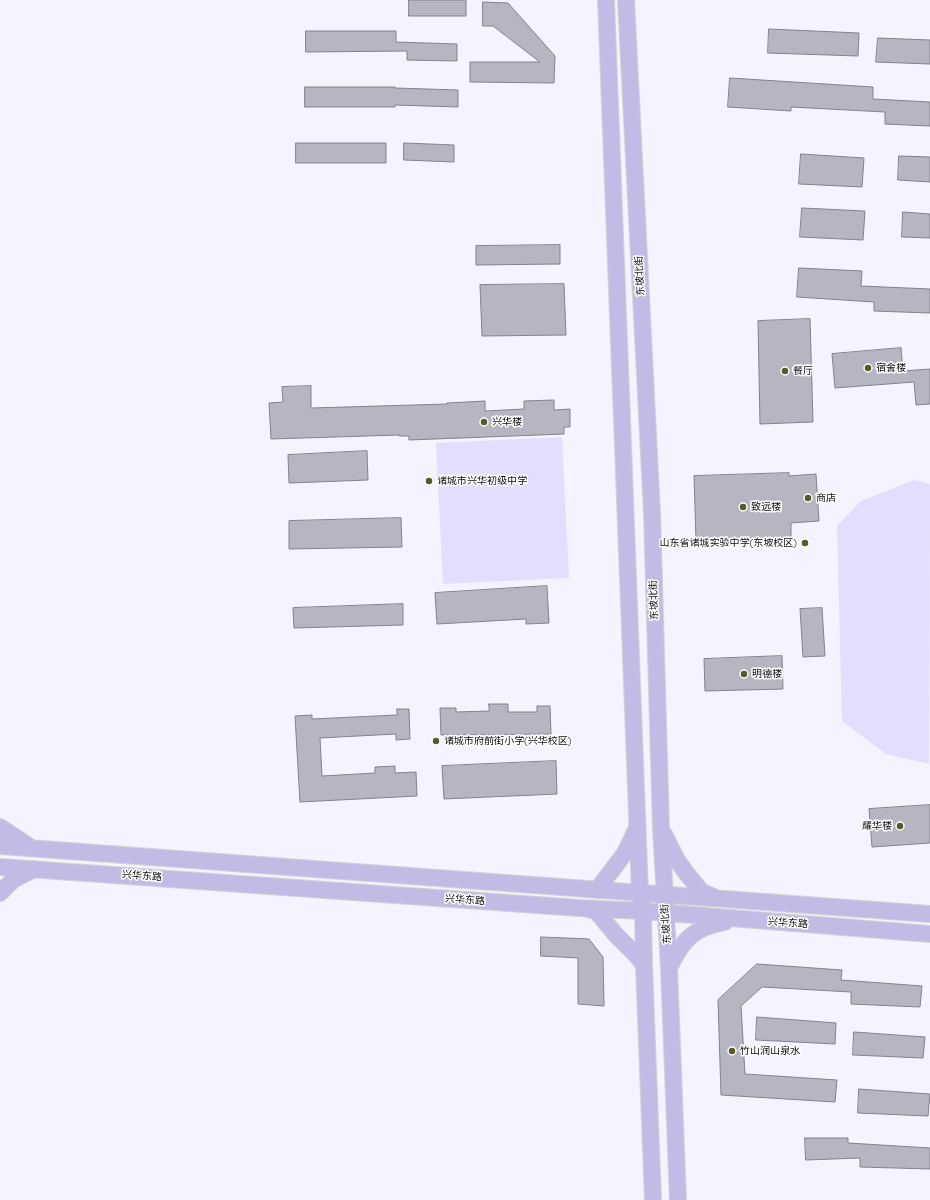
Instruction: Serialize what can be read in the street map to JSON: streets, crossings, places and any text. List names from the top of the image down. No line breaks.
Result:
{"streets":{"main road":["东坡北街","兴华东路"]},"crossings":[["东坡北街","兴华东路"]],"places":["宿舍楼","餐厅","兴华楼","诸城市兴华初级中学","商店","致远楼","山东省诸城实验中学(东坡校区)","明德楼","诸城市府前街小学(兴华校区)","耀华楼","竹山润山泉水"]}
